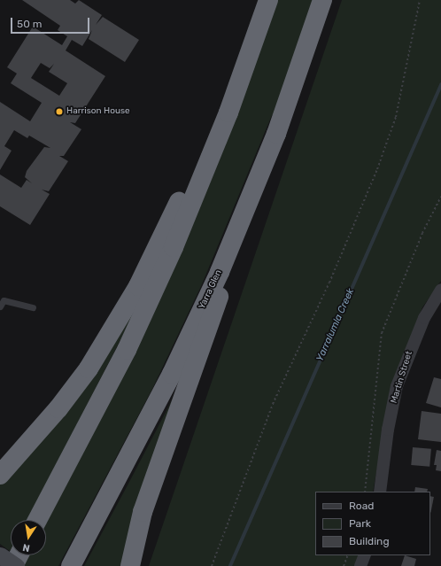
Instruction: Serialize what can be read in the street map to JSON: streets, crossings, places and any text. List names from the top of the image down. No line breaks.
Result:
{"streets":{"highway":["Yarra Glen"],"street":["Martin Street"]},"water":["Yarralumla Creek"],"places":["Harrison House"],"legend":["Road","Park","Building"],"scale_bar":"50 m","north":"bottom"}
